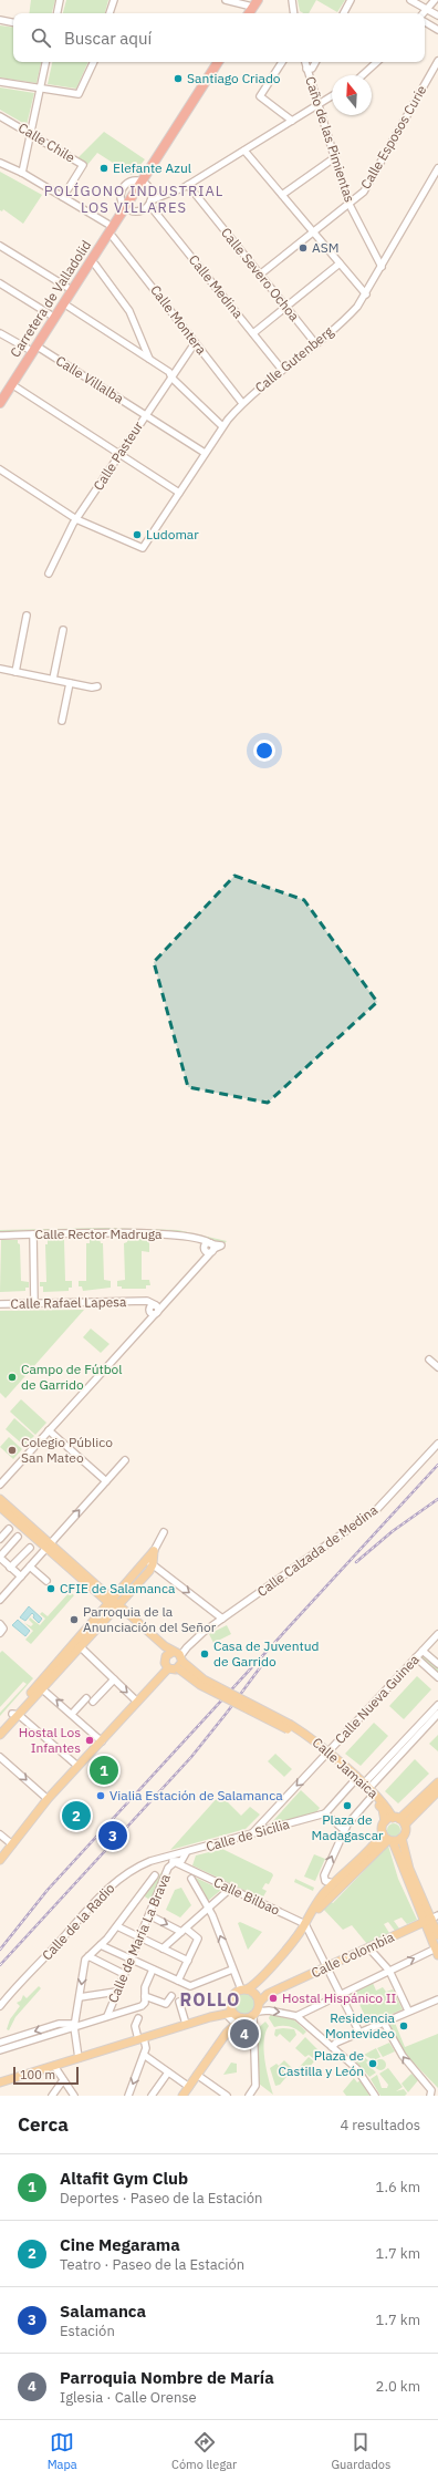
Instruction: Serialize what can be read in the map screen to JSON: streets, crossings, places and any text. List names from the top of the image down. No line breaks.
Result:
{"streets":{"highway":["Carretera de Valladolid"],"main road":["Calle Jamaica","Calle Colombia"],"street":["Calle Esposos Curie","Caño de las Pimientas","Calle Chile","Calle Severo Ochoa","Calle Medina","Calle Montera","Calle Gutenberg","Calle Villalba","Calle Pasteur","Calle Rector Madruga","Calle Rafael Lapesa","Calle Calzada de Medina","Calle Nueva Guinea","Calle de Sicilia","Calle Bilbao","Calle de la Radio","Calle de María La Brava"]},"crossings":[["Calle Esposos Curie","Caño de las Pimientas"],["Calle Esposos Curie","Calle Severo Ochoa"],["Caño de las Pimientas","Calle Gutenberg"],["Calle Severo Ochoa","Calle Gutenberg"],["Calle Medina","Calle Gutenberg"],["Calle Montera","Calle Gutenberg"],["Calle Montera","Calle Pasteur"],["Calle Gutenberg","Calle Villalba"],["Calle Gutenberg","Calle Pasteur"],["Calle Villalba","Calle Pasteur"],["Calle Rector Madruga","Calle Rafael Lapesa"],["Calle Calzada de Medina","Calle Jamaica"],["Calle Nueva Guinea","Calle Jamaica"],["Calle Nueva Guinea","Calle de Sicilia"],["Calle de Sicilia","Calle Bilbao"],["Calle de Sicilia","Calle de la Radio"],["Calle de Sicilia","Calle de María La Brava"],["Calle Bilbao","Calle de la Radio"],["Calle Bilbao","Calle de María La Brava"],["Calle de la Radio","Calle de María La Brava"]],"districts":["POLÍGONO INDUSTRIAL LOS VILLARES","ROLLO"],"places":["Santiago Criado","Elefante Azul","ASM","Ludomar","Campo de Fútbol de Garrido","Colegio Público San Mateo","CFIE de Salamanca","Parroquia de la Anunciación del Señor","Casa de Juventud de Garrido","Hostal Los Infantes","Vialia Estación de Salamanca","Plaza de Madagascar","Hostal Hispánico II","Residencia Montevideo","Plaza de Castilla y León"],"scale_bar":"100 m","north":"top","page":{"search":"Buscar aquí","pins":["1","2","3","4"],"scale":"100 m","heading":["Cerca","4 resultados"],"list":[{"mark":"1","name":"Altafit Gym Club","note":"Deportes · Paseo de la Estación","value":"1.6 km"},{"mark":"2","name":"Cine Megarama","note":"Teatro · Paseo de la Estación","value":"1.7 km"},{"mark":"3","name":"Salamanca","note":"Estación","value":"1.7 km"},{"mark":"4","name":"Parroquia Nombre de María","note":"Iglesia · Calle Orense","value":"2.0 km"}],"nav":["Mapa","Cómo llegar","Guardados"]}}
